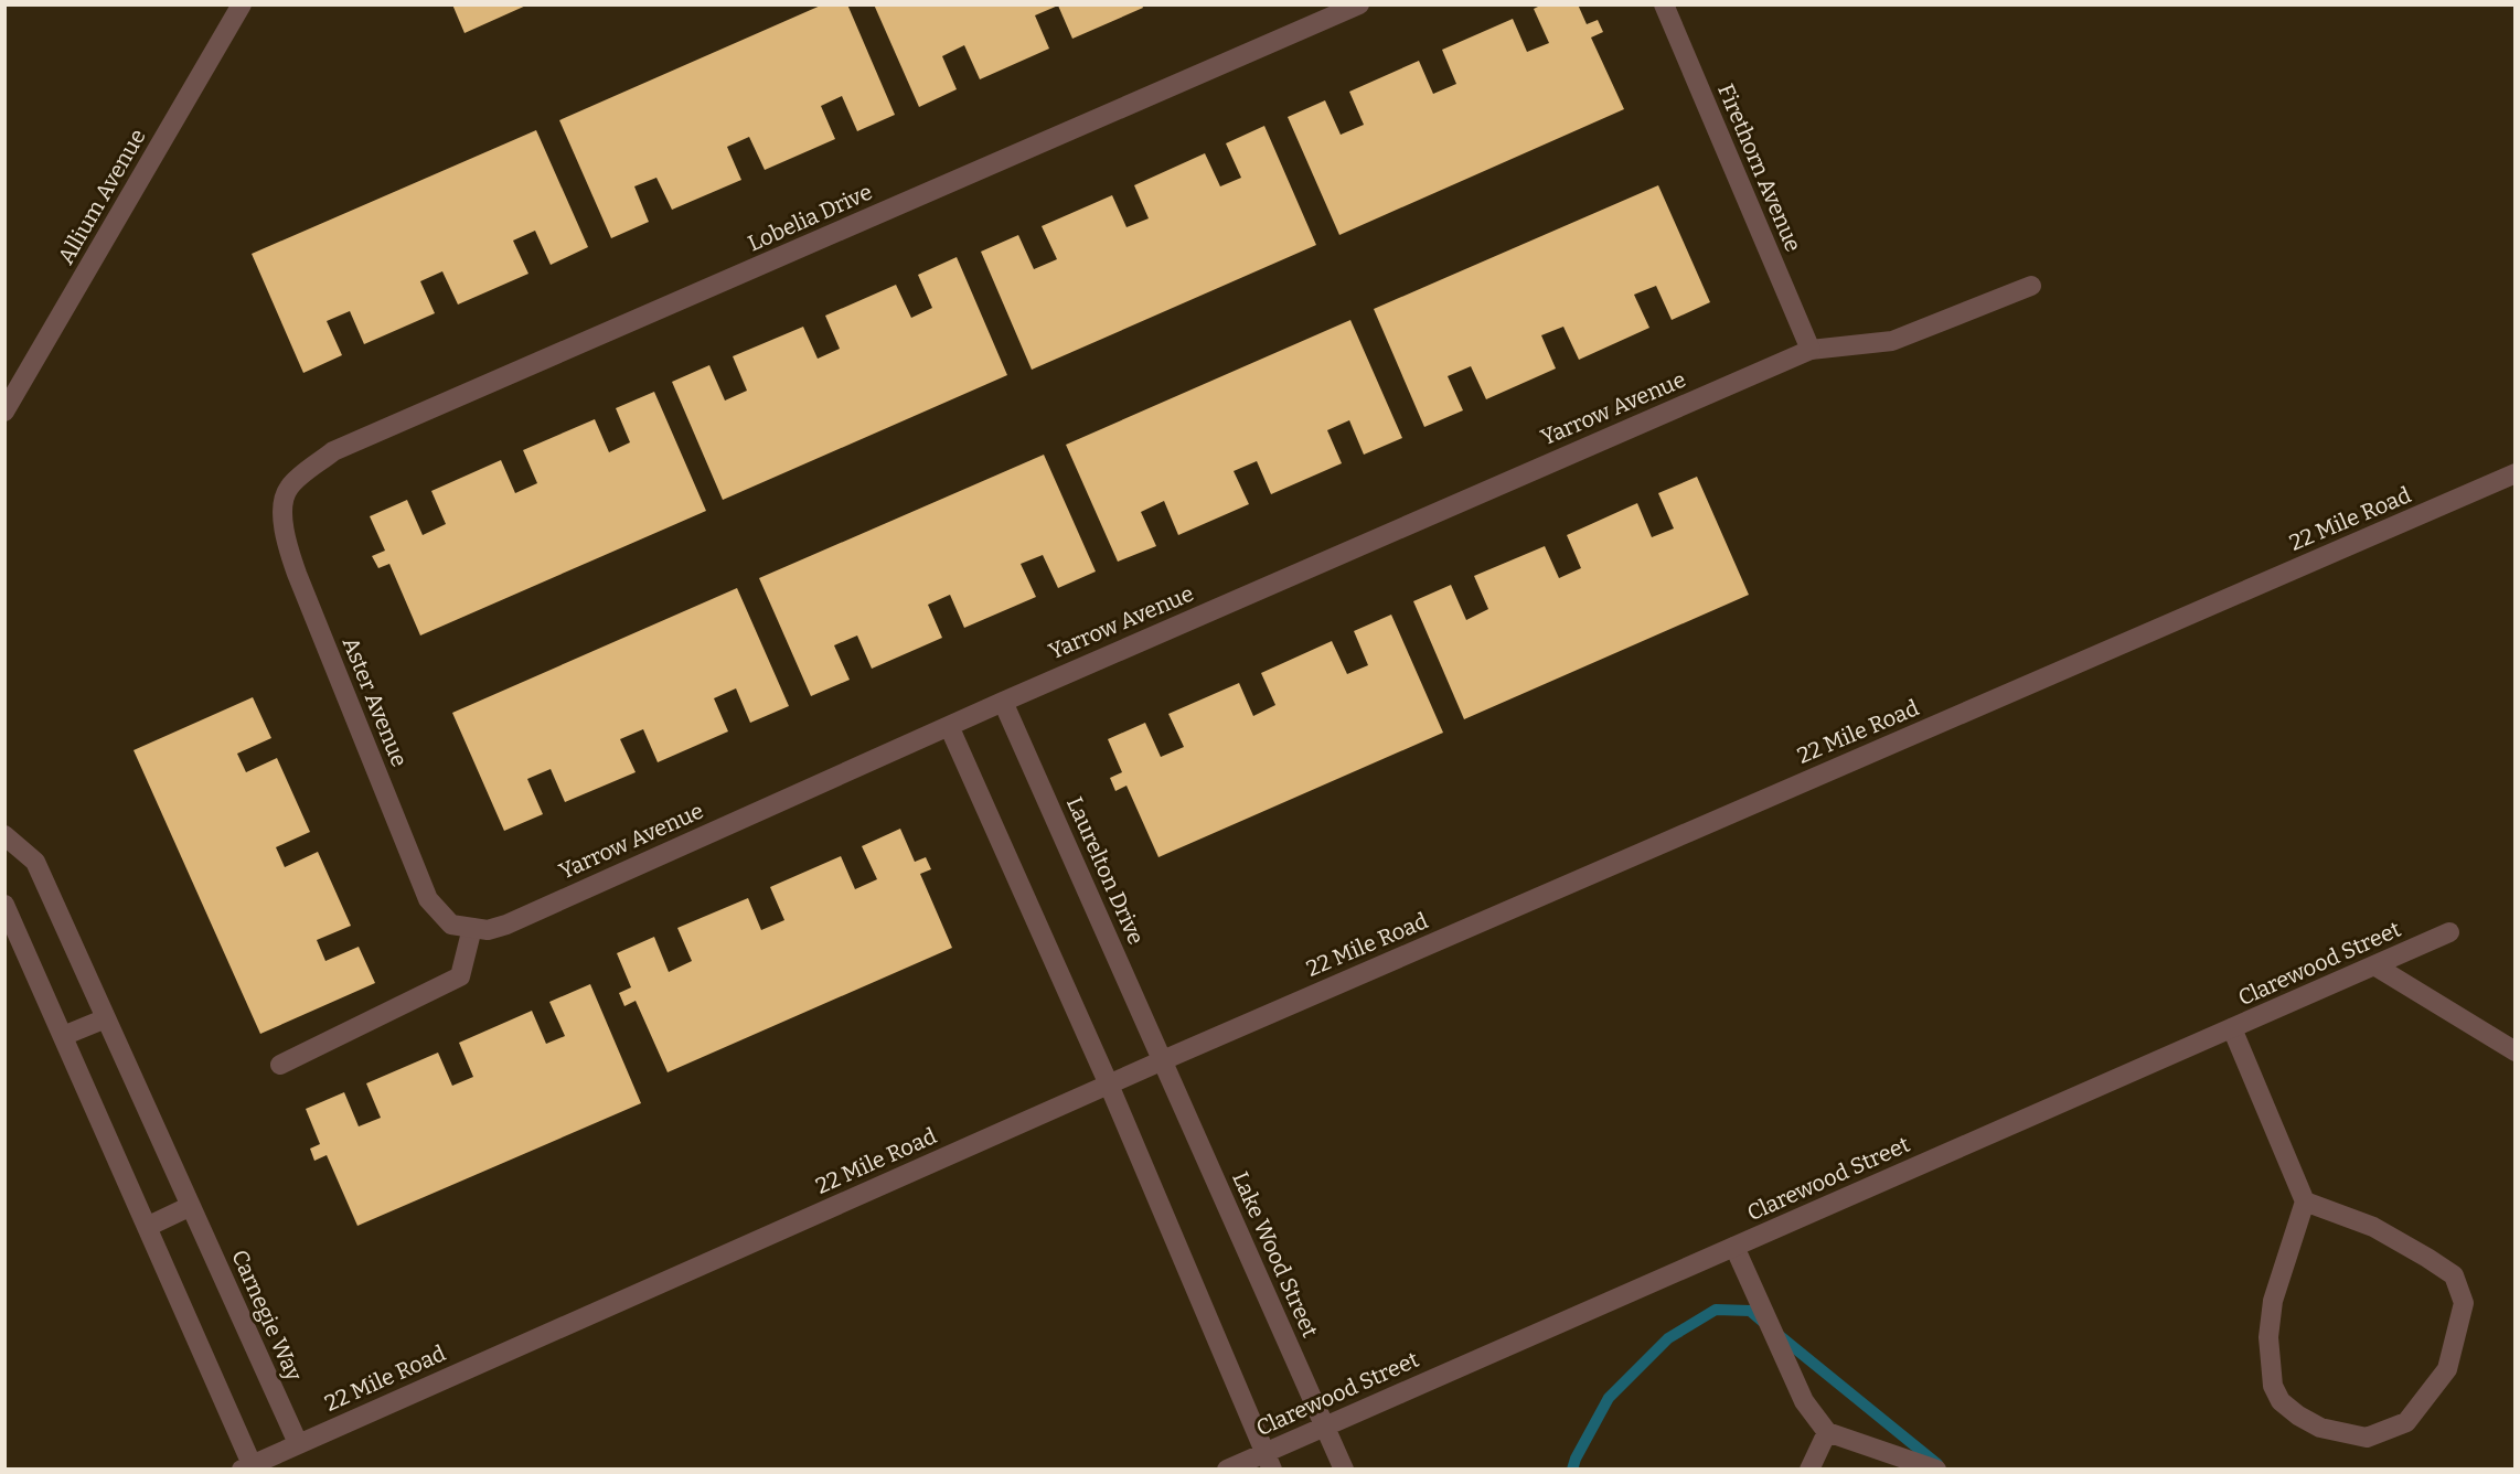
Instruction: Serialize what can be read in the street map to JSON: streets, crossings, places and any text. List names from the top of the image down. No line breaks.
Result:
{"streets":{"street":["Firethorn Avenue","Allium Avenue","Lobelia Drive","Yarrow Avenue","22 Mile Road","Aster Avenue","Laurelton Drive","Clarewood Street","Lake Wood Street","Carnegie Way"]},"crossings":[["Firethorn Avenue","Yarrow Avenue"],["Lobelia Drive","Aster Avenue"],["Yarrow Avenue","Aster Avenue"],["Yarrow Avenue","Laurelton Drive"],["22 Mile Road","Laurelton Drive"],["22 Mile Road","Lake Wood Street"],["22 Mile Road","Carnegie Way"],["Laurelton Drive","Lake Wood Street"],["Clarewood Street","Lake Wood Street"]]}
